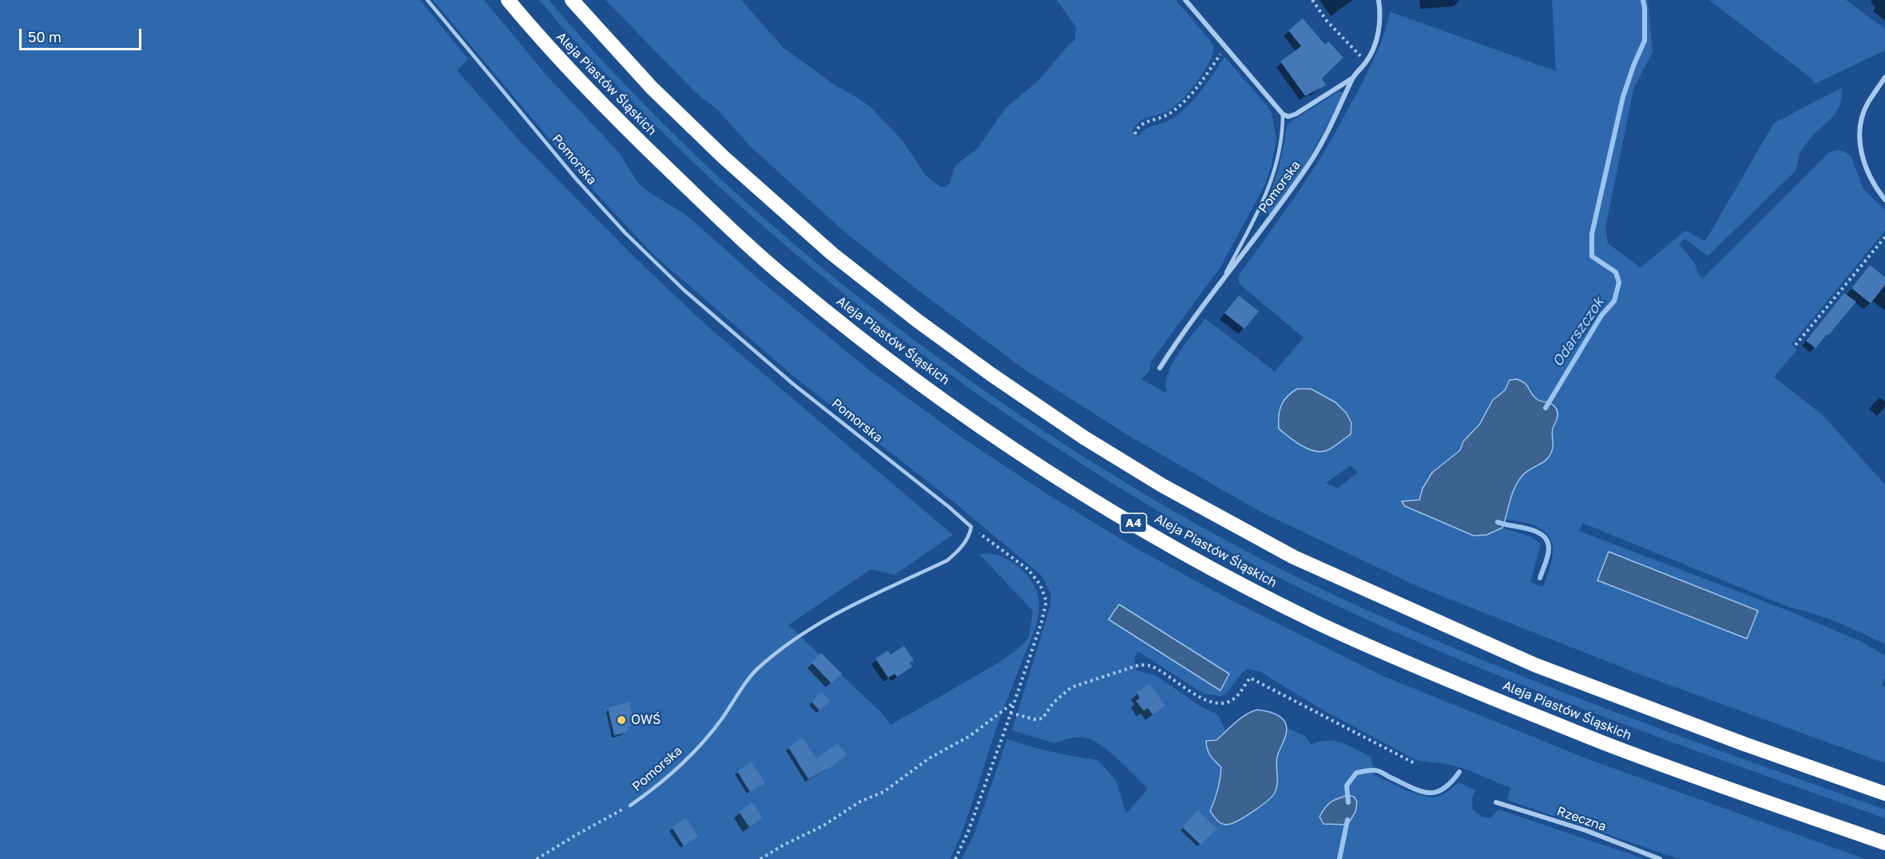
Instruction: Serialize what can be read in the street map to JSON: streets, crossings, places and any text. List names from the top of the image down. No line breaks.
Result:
{"streets":{"highway":["Aleja Piastów Śląskich","A4"],"street":["Pomorska","Rzeczna"]},"water":["Odarszczok"],"places":["OWŚ"],"scale_bar":"50 m"}
